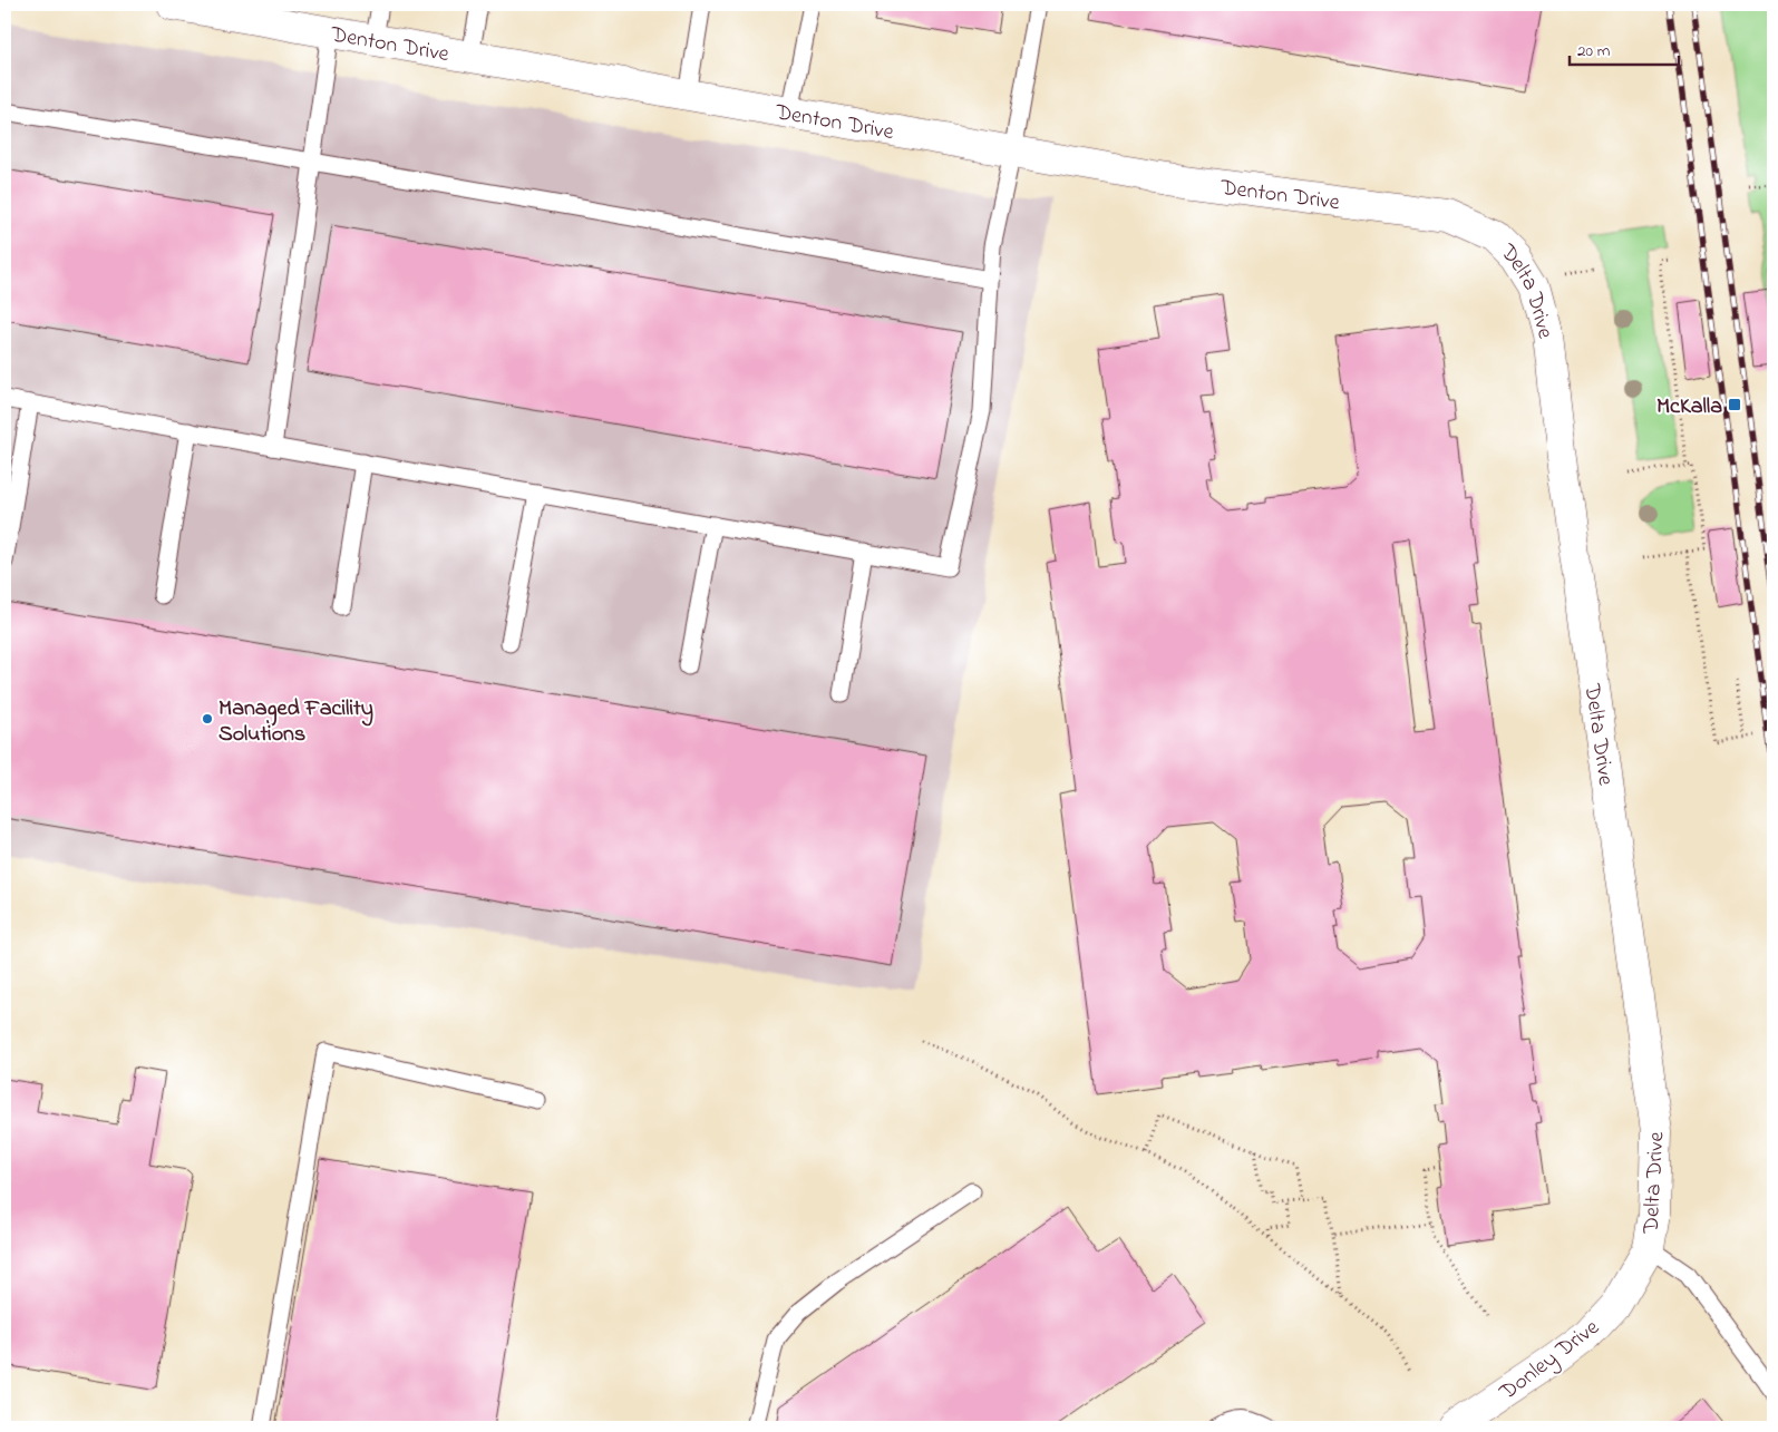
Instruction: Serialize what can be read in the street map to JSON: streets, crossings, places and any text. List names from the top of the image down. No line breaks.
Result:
{"streets":{"street":["Denton Drive","Delta Drive","Donley Drive"]},"crossings":[["Denton Drive","Delta Drive"],["Delta Drive","Donley Drive"]],"places":{"transit":["McKalla"],"other":["Managed Facility Solutions"]},"scale_bar":"20 m"}
